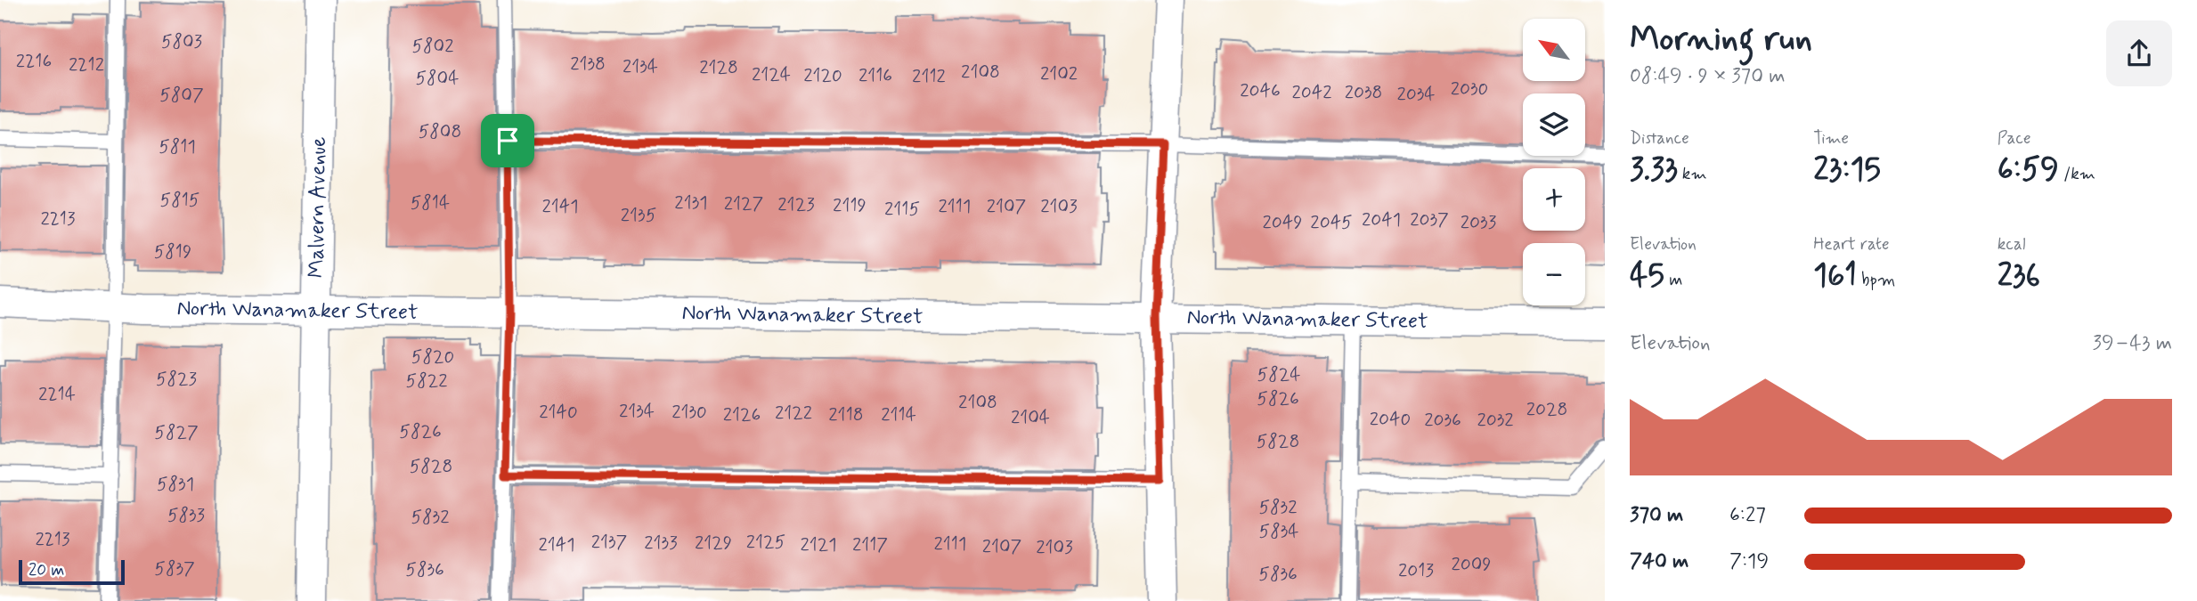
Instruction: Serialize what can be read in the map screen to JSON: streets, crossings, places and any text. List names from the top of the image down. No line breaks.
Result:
{"streets":{"street":["Malvern Avenue","North Wanamaker Street"]},"crossings":[["Malvern Avenue","North Wanamaker Street"]],"house_numbers":["5803","5802","2216","2138","2212","2134","2128","2108","2102","2124","2120","2116","2112","5804","2030","2046","2042","2038","2034","5807","5808","5811","5815","5814","2131","2127","2123","2119","2141","2111","2107","2103","2115","2135","2213","2041","2037","2049","2045","2033","5819","5820","5824","5823","5822","2214","5826","2108","2028","2134","2140","2130","2122","2126","2118","2114","2104","2040","2036","2032","5826","5827","5828","5828","5831","5832","5833","5832","5834","2213","2137","2125","2133","2129","2111","2141","2121","2117","2107","2103","2009","5837","5836","2013","5836"],"scale_bar":"20 m","north":"top left","page":{"heading":["Morning run","08:49 · 9 × 370 m"],"map_buttons":["+","−"],"stats":[["Distance","3.33 km"],["Time","23:15"],["Pace","6:59 /km"],["Elevation","45 m"],["Heart rate","161 bpm"],["kcal","236"]],"chart":["Elevation","39–43 m"],"list":[{"name":"370 m","note":"6:27"},{"name":"740 m","note":"7:19"}],"scale":"20 m"}}
